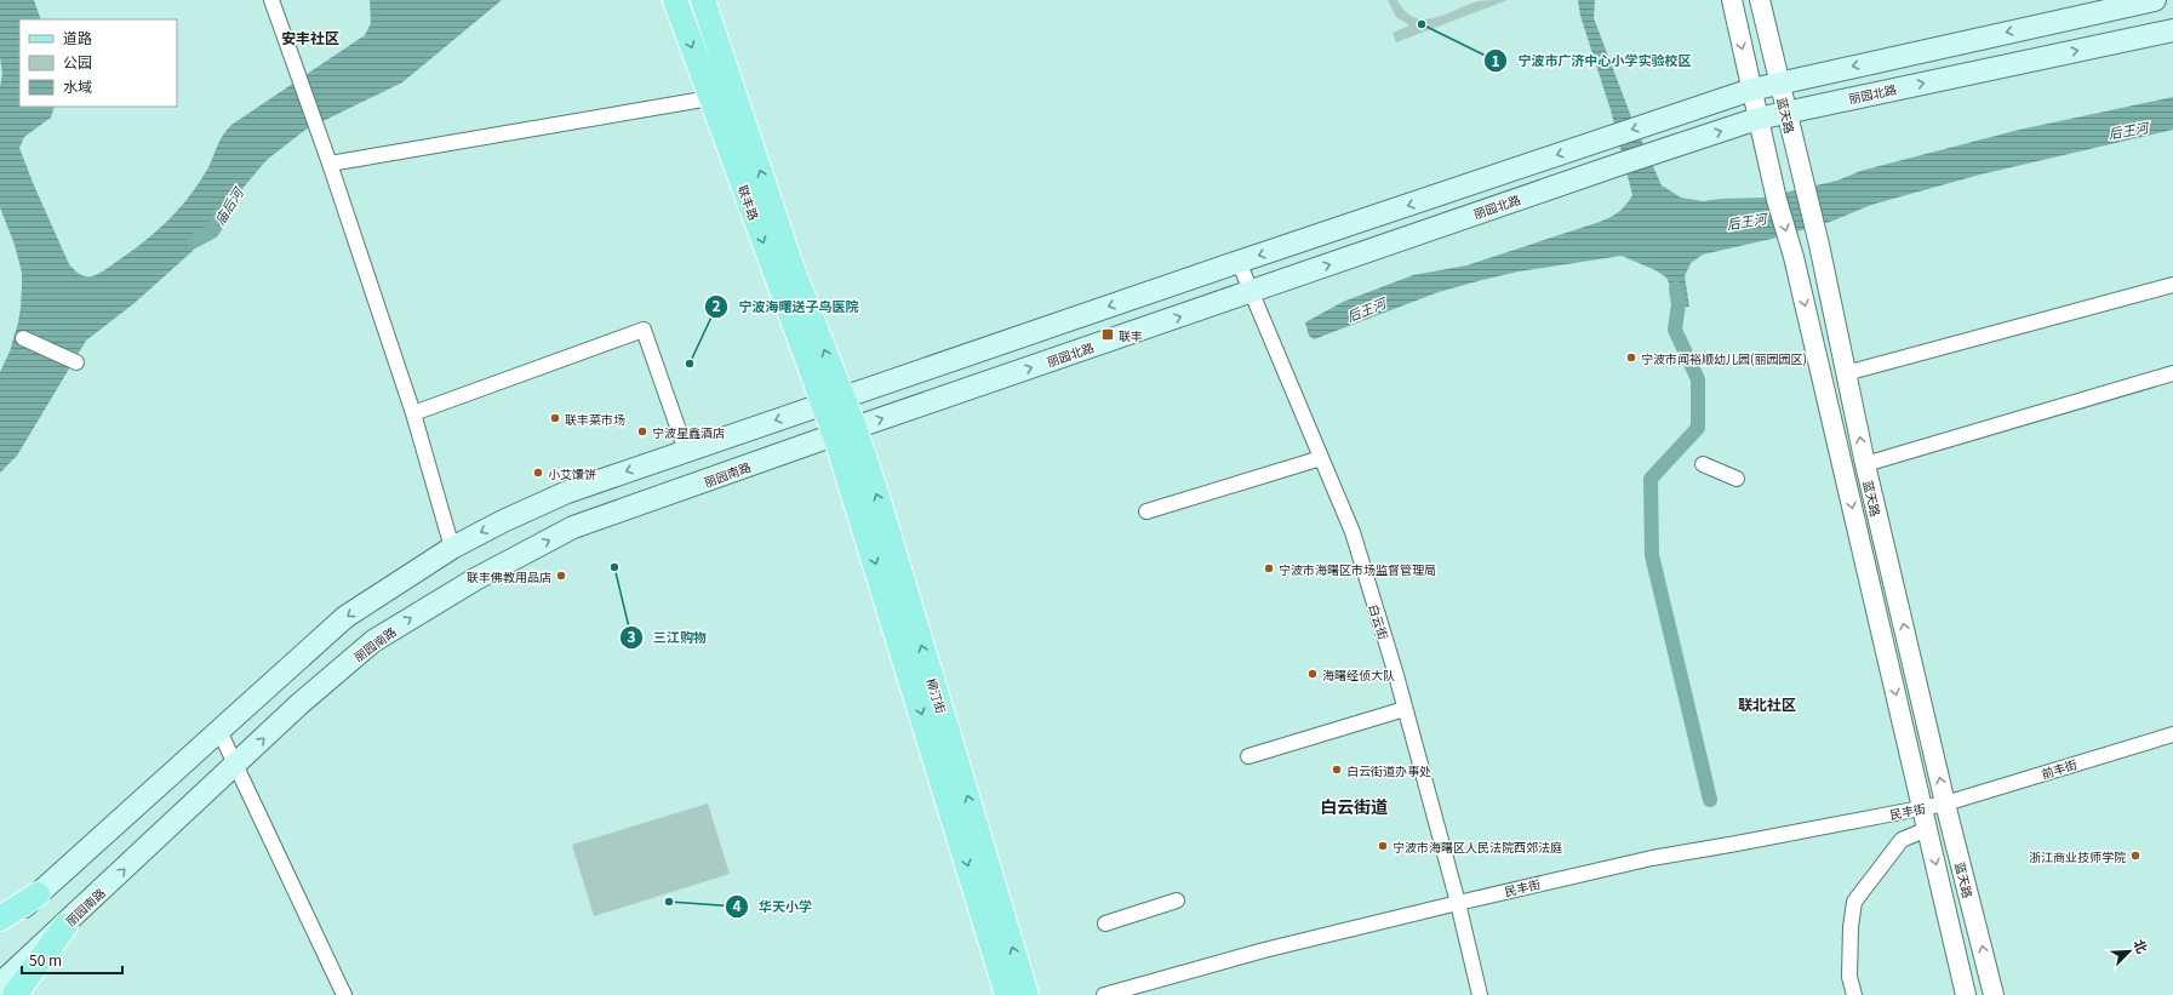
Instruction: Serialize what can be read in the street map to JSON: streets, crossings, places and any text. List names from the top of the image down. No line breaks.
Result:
{"streets":{"main road":["丽园北路","联丰路","丽园南路","柳汀街"],"street":["蓝天路","白云街","前丰街","民丰街"]},"crossings":[["丽园北路","蓝天路"],["丽园北路","丽园南路"],["丽园北路","白云街"],["丽园北路","柳汀街"],["蓝天路","前丰街"],["蓝天路","民丰街"],["联丰路","柳汀街"],["丽园南路","柳汀街"],["白云街","民丰街"],["前丰街","民丰街"]],"districts":["安丰社区","联北社区","白云街道"],"water":["后王河","庙后河"],"places":{"other":["宁波市广济中心小学实验校区","宁波市闻裕顺幼儿园(丽园园区)","宁波海曙送子鸟医院","联丰菜市场","宁波星鑫酒店","小艾馕饼","三江购物","宁波市海曙区市场监督管理局","联丰佛教用品店","海曙经侦大队","白云街道办事处","宁波市海曙区人民法院西郊法庭","浙江商业技师学院","华天小学"],"transit":["联丰"]},"legend":["道路","公园","水域"],"scale_bar":"50 m","north":"top right"}
